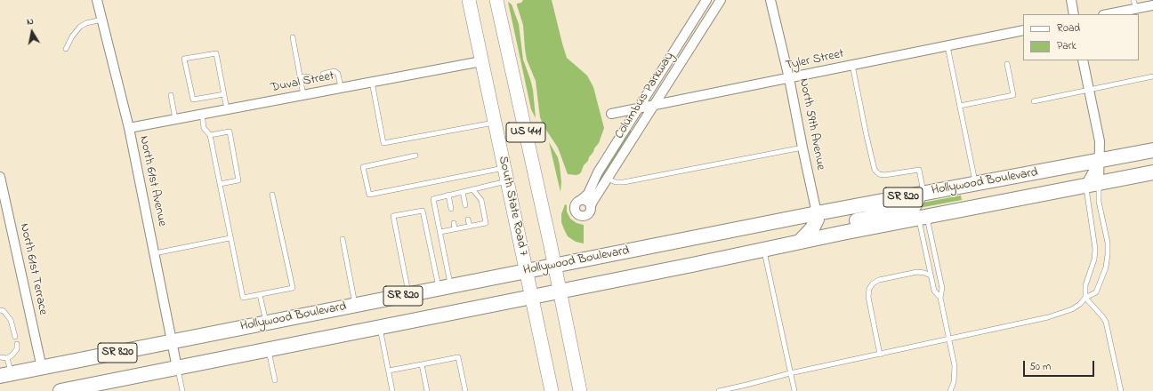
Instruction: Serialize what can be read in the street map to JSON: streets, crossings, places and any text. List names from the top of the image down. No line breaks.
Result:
{"streets":{"highway":["Hollywood Boulevard","SR 820"],"main road":["US 441","South State Road 7"],"street":["Tyler Street","Duval Street","Columbus Parkway","North 59th Avenue","North 61st Avenue","North 61st Terrace"]},"crossings":[["Tyler Street","Columbus Parkway"],["Tyler Street","North 59th Avenue"],["Duval Street","North 61st Avenue"],["Duval Street","South State Road 7"],["North 59th Avenue","Hollywood Boulevard"],["US 441","Hollywood Boulevard"],["North 61st Avenue","Hollywood Boulevard"],["Hollywood Boulevard","South State Road 7"],["Hollywood Boulevard","North 61st Terrace"]],"legend":["Road","Park"],"scale_bar":"50 m","north":"top"}
